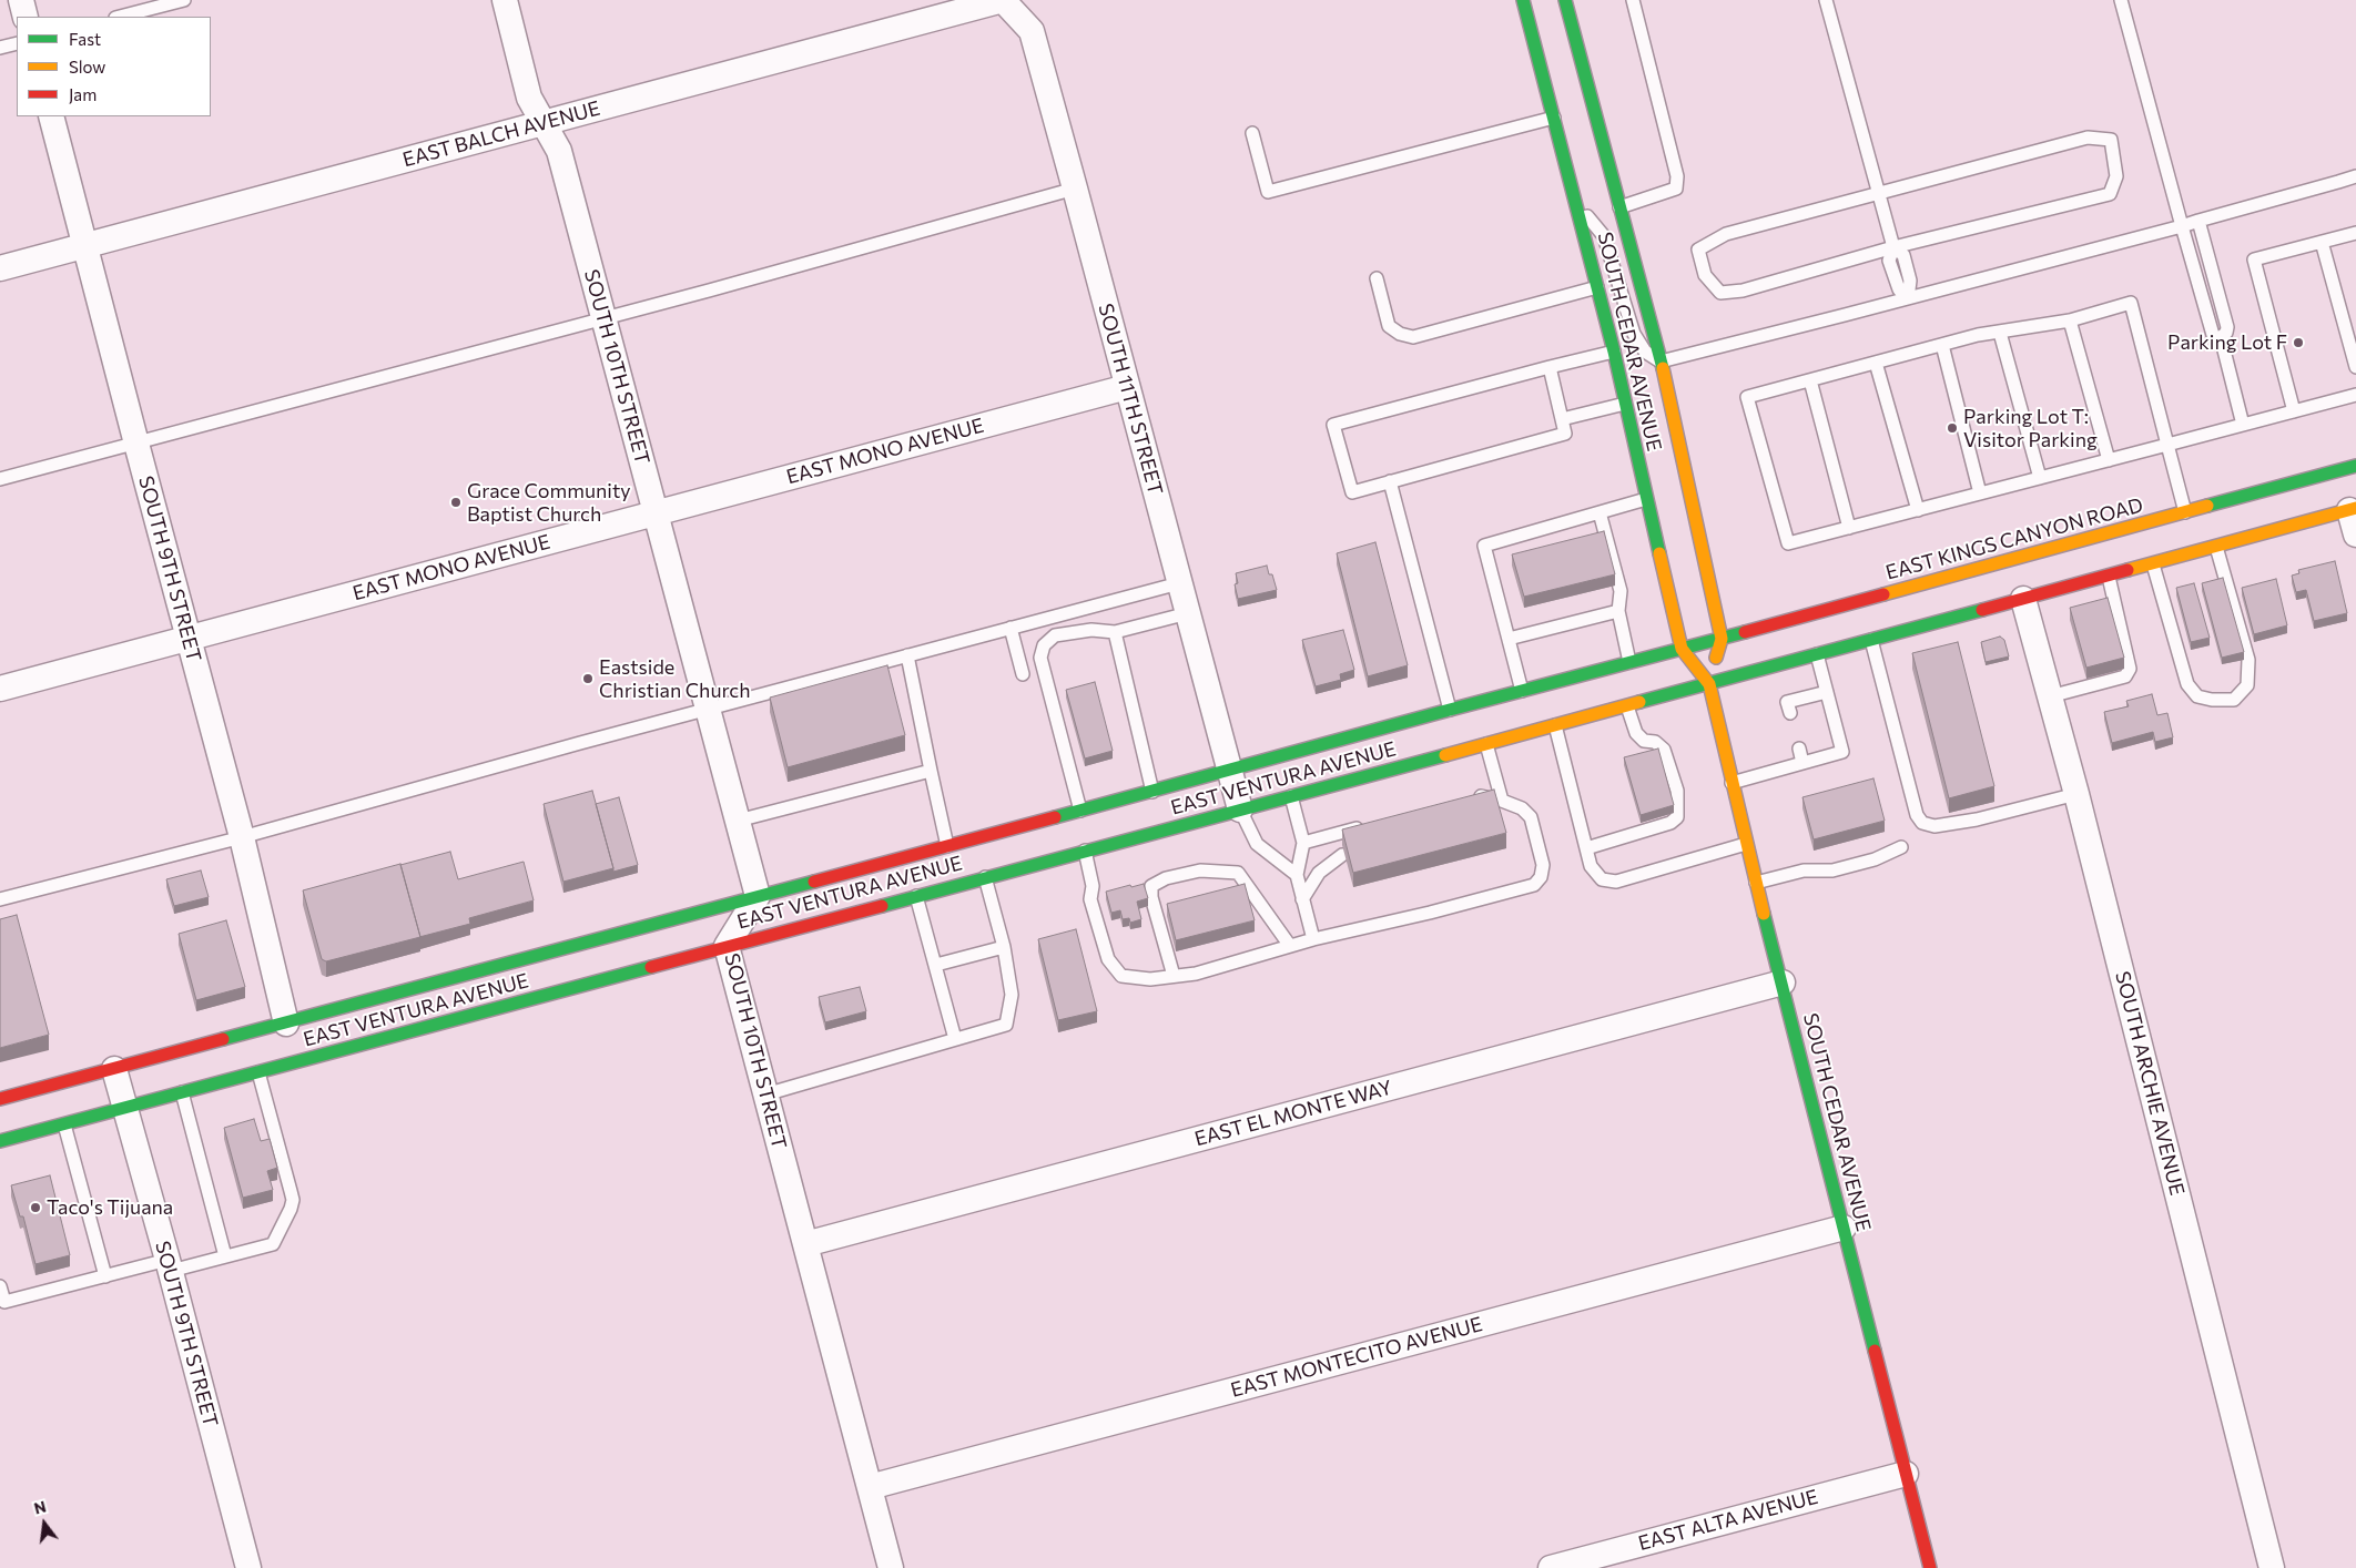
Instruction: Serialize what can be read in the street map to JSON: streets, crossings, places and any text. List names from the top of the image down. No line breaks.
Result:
{"streets":{"main road":["SOUTH CEDAR AVENUE","EAST KINGS CANYON ROAD","EAST VENTURA AVENUE"],"street":["EAST BALCH AVENUE","SOUTH 10TH STREET","SOUTH 11TH STREET","EAST MONO AVENUE","SOUTH 9TH STREET","SOUTH ARCHIE AVENUE","EAST EL MONTE WAY","EAST MONTECITO AVENUE","EAST ALTA AVENUE"]},"crossings":[["EAST BALCH AVENUE","SOUTH 10TH STREET"],["EAST BALCH AVENUE","SOUTH 11TH STREET"],["EAST BALCH AVENUE","SOUTH 9TH STREET"],["SOUTH CEDAR AVENUE","EAST KINGS CANYON ROAD"],["SOUTH CEDAR AVENUE","EAST VENTURA AVENUE"],["SOUTH CEDAR AVENUE","EAST EL MONTE WAY"],["SOUTH CEDAR AVENUE","EAST MONTECITO AVENUE"],["SOUTH CEDAR AVENUE","EAST ALTA AVENUE"],["SOUTH 10TH STREET","EAST MONO AVENUE"],["SOUTH 10TH STREET","EAST VENTURA AVENUE"],["SOUTH 10TH STREET","EAST EL MONTE WAY"],["SOUTH 10TH STREET","EAST MONTECITO AVENUE"],["SOUTH 11TH STREET","EAST MONO AVENUE"],["SOUTH 11TH STREET","EAST VENTURA AVENUE"],["EAST MONO AVENUE","SOUTH 9TH STREET"],["EAST KINGS CANYON ROAD","EAST VENTURA AVENUE"],["SOUTH 9TH STREET","EAST VENTURA AVENUE"]],"places":["Parking Lot F","Parking Lot T: Visitor Parking","Grace Community Baptist Church","Eastside Christian Church","Taco's Tijuana"],"legend":["Fast","Slow","Jam"],"north":"top"}
